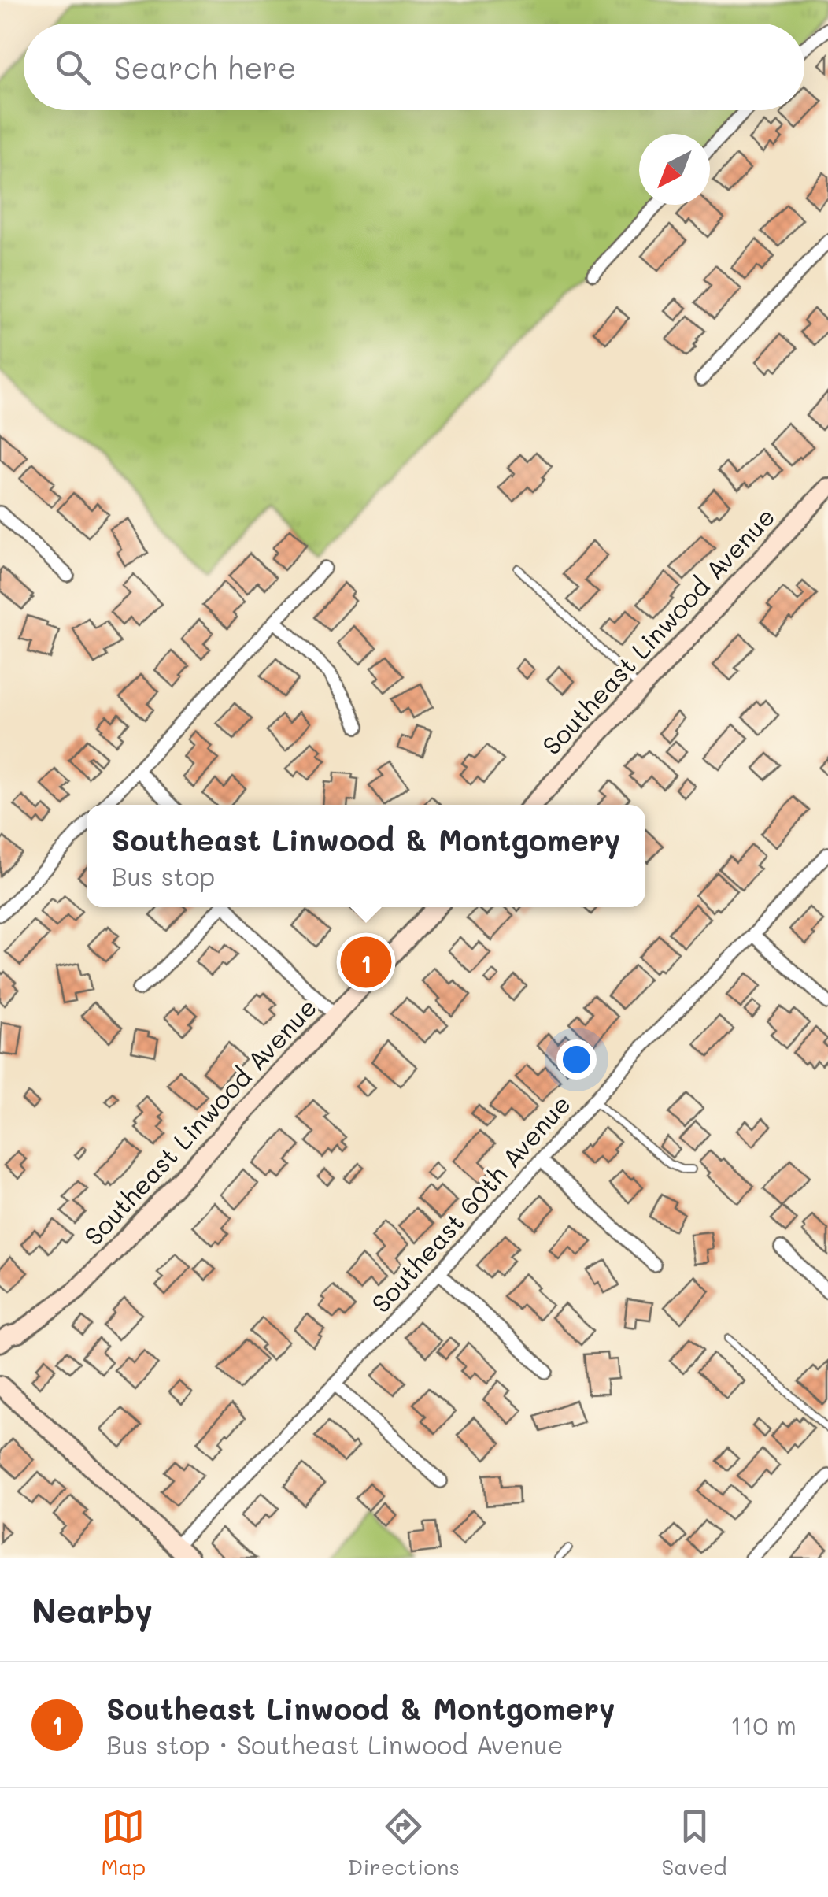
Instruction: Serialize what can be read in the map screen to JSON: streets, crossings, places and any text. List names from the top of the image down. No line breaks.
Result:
{"streets":{"main road":["Southeast Linwood Avenue"],"street":["Southeast 60th Avenue"]},"north":"bottom left","page":{"search":"Search here","popup":["Southeast Linwood & Montgomery","Bus stop"],"pins":"1","heading":"Nearby","list":[{"mark":"1","name":"Southeast Linwood & Montgomery","note":"Bus stop · Southeast Linwood Avenue","value":"110 m"}],"nav":["Map","Directions","Saved"]}}
